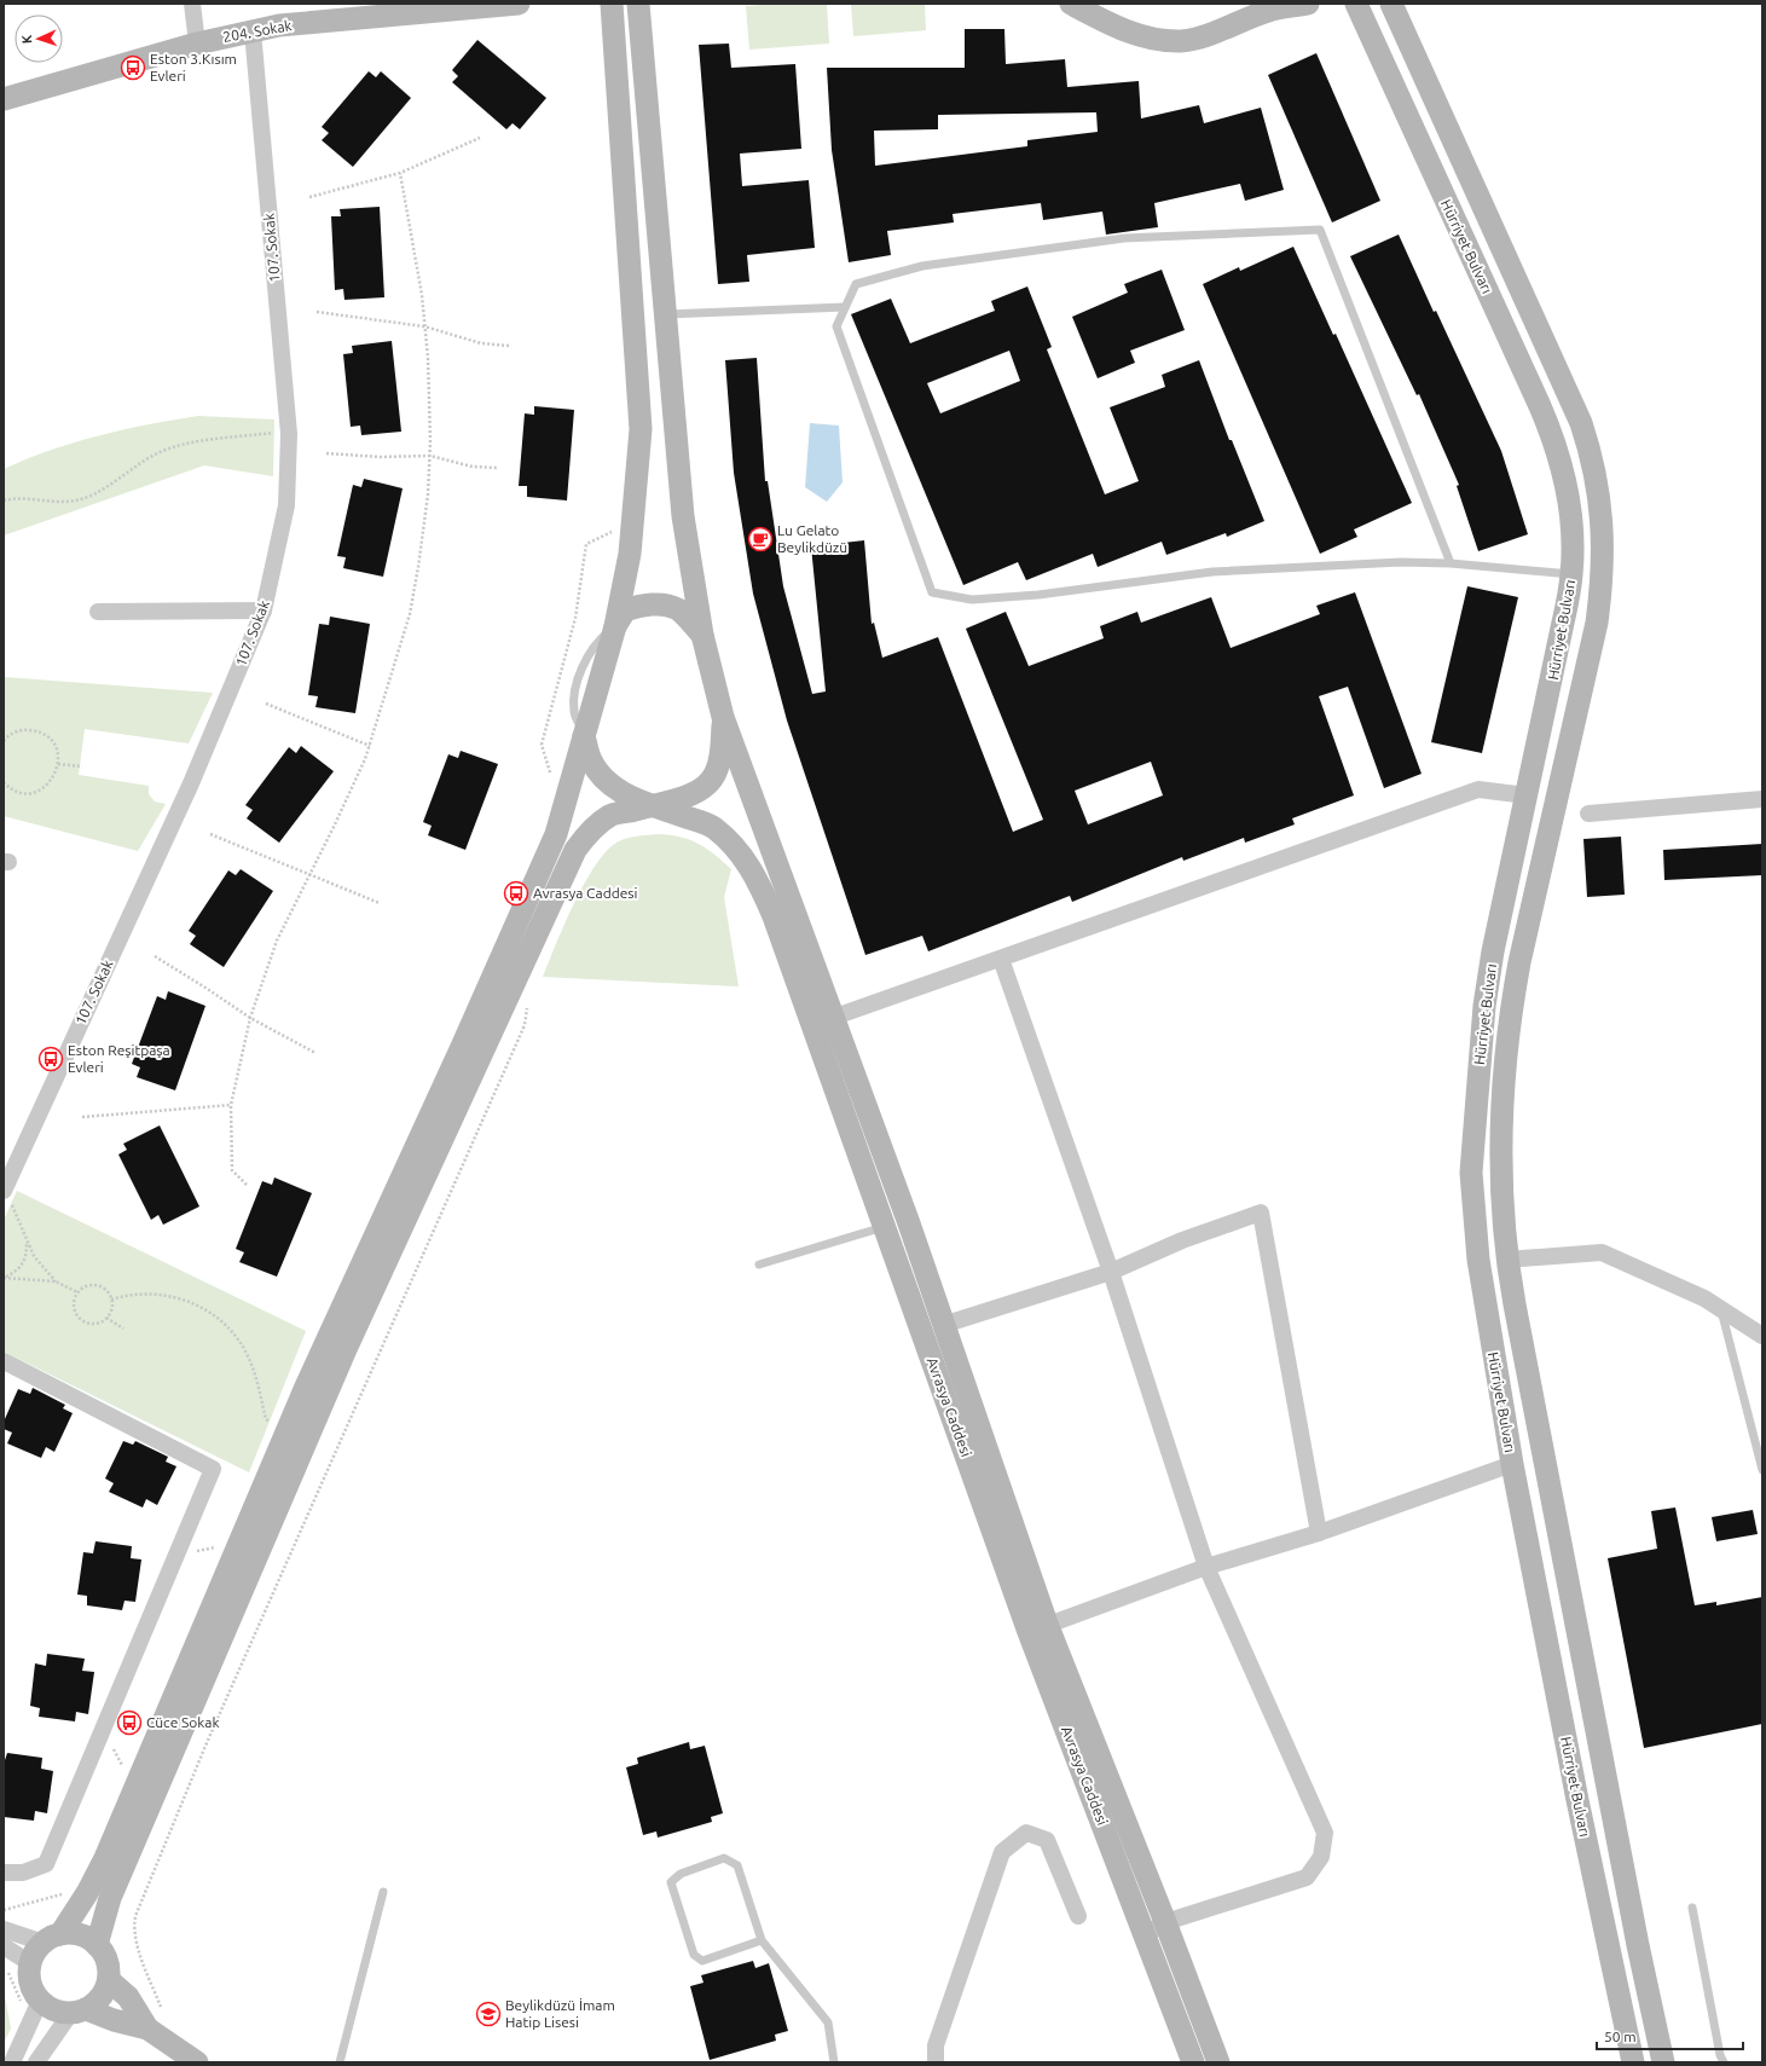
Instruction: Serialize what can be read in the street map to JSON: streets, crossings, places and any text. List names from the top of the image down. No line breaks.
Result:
{"streets":{"street":["204. Sokak","Hürriyet Bulvarı","107. Sokak","Avrasya Caddesi"]},"crossings":[["204. Sokak","107. Sokak"]],"places":{"bus stop":["Eston 3.Kısım Evleri","Avrasya Caddesi","Eston Reşitpaşa Evleri","Cüce Sokak"],"cafe":["Lu Gelato Beylikdüzü"],"school or university":["Beylikdüzü İmam Hatip Lisesi"]},"scale_bar":"50 m","north":"left"}
